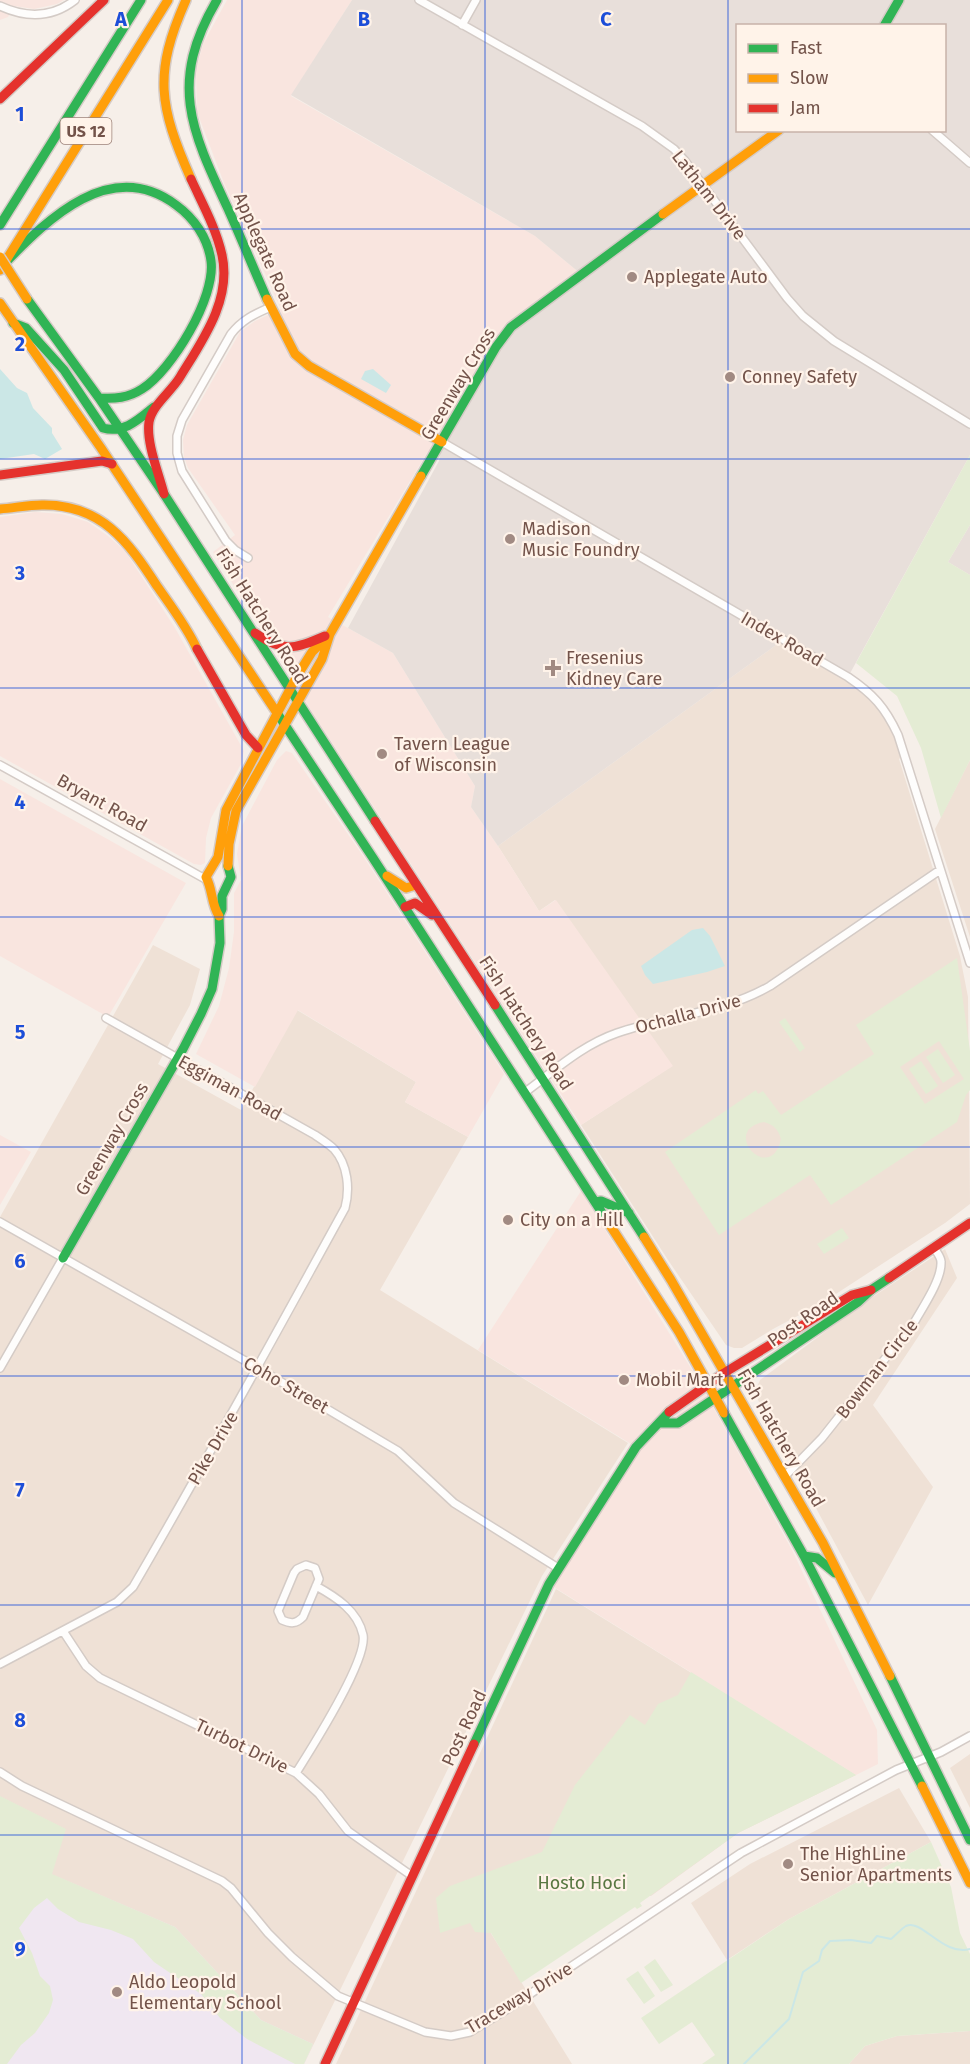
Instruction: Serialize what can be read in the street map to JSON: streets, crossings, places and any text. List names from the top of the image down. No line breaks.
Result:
{"streets":{"main road":["US 12","Applegate Road","Greenway Cross","Fish Hatchery Road","Bryant Road","Post Road"],"street":["Latham Drive","Index Road","Ochalla Drive","Eggiman Road","Bowman Circle","Coho Street","Pike Drive","Turbot Drive","Traceway Drive"]},"crossings":[["US 12","Fish Hatchery Road"],["Latham Drive","Greenway Cross"],["Applegate Road","Greenway Cross"],["Applegate Road","Index Road"],["Greenway Cross","Fish Hatchery Road"],["Greenway Cross","Index Road"],["Greenway Cross","Bryant Road"],["Greenway Cross","Eggiman Road"],["Greenway Cross","Coho Street"],["Fish Hatchery Road","Ochalla Drive"],["Fish Hatchery Road","Post Road"],["Fish Hatchery Road","Bowman Circle"],["Fish Hatchery Road","Traceway Drive"],["Index Road","Ochalla Drive"],["Eggiman Road","Pike Drive"],["Post Road","Bowman Circle"],["Post Road","Coho Street"],["Post Road","Turbot Drive"],["Post Road","Traceway Drive"],["Coho Street","Pike Drive"],["Pike Drive","Turbot Drive"]],"parks":["Hosto Hoci"],"places":{"other":["Applegate Auto","Conney Safety","Madison Music Foundry","Tavern League of Wisconsin","City on a Hill","Mobil Mart","The HighLine Senior Apartments","Aldo Leopold Elementary School"],"health":["Fresenius Kidney Care"]},"legend":["Fast","Slow","Jam"],"grid":{"columns":["A","B","C"],"rows":["1","2","3","4","5","6","7","8","9"]}}
